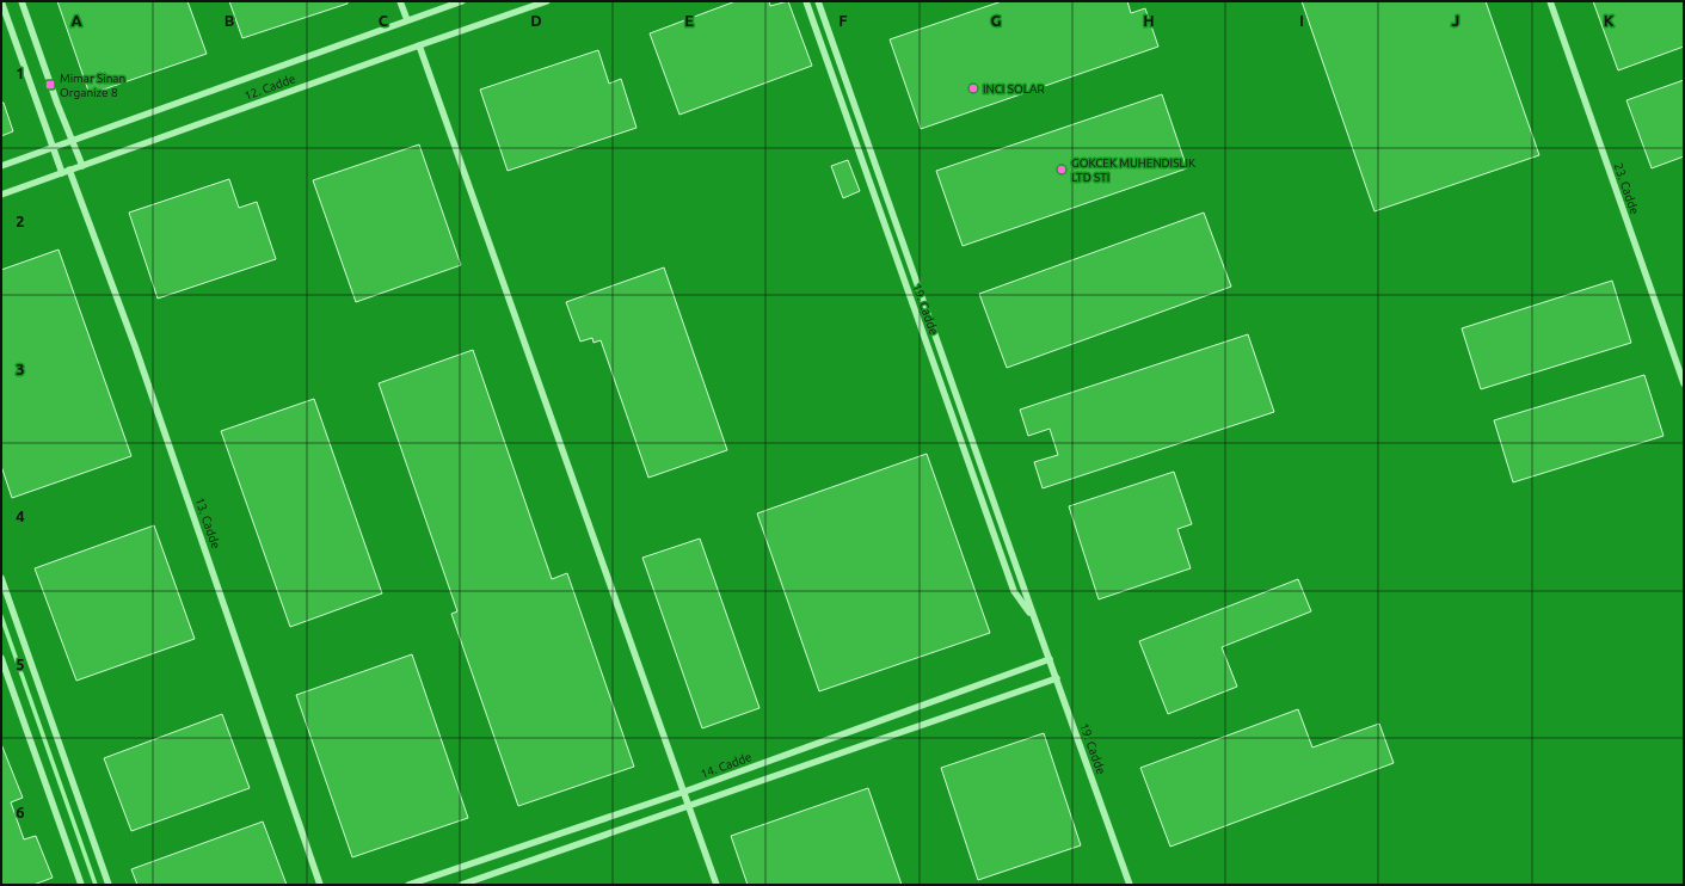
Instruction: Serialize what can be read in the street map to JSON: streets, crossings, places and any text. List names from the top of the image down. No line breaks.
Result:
{"streets":{"lane":["12. Cadde","23. Cadde","19. Cadde","13. Cadde","14. Cadde"]},"crossings":[["12. Cadde","13. Cadde"],["19. Cadde","14. Cadde"]],"places":{"transit":["Mimar Sinan Organize 8"],"other":["INCI SOLAR","GOKCEK MUHENDISLIK LTD STI"]},"grid":{"columns":["A","B","C","D","E","F","G","H","I","J","K"],"rows":["1","2","3","4","5","6"]}}
